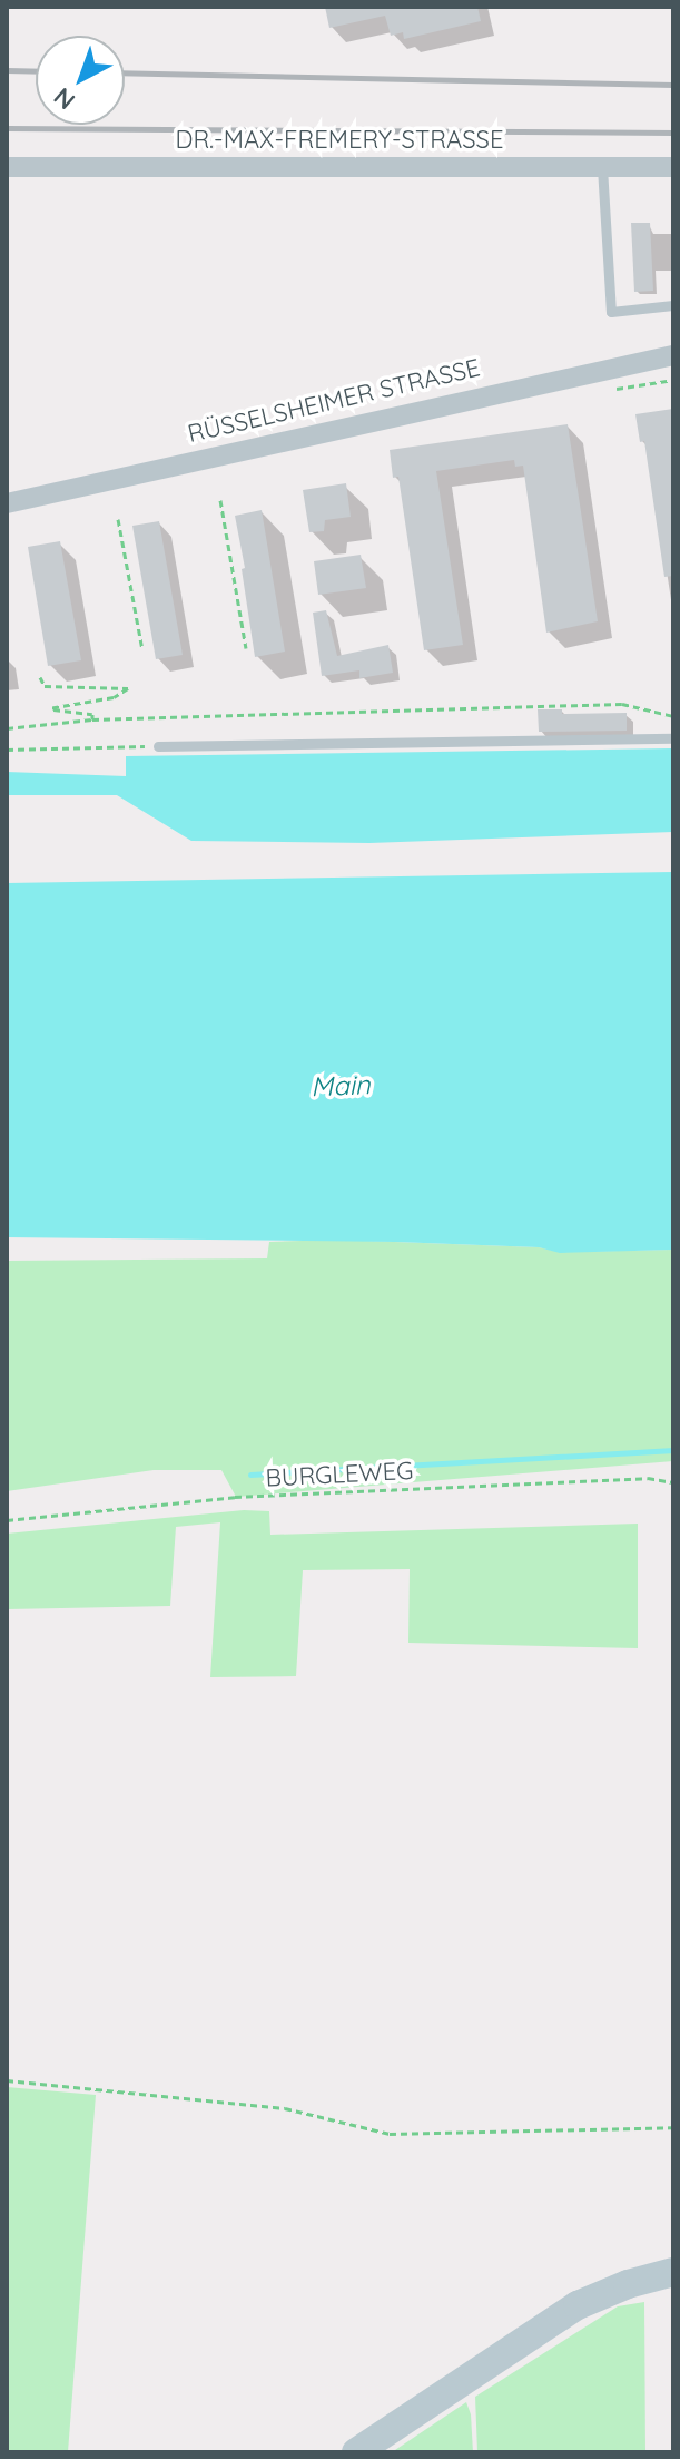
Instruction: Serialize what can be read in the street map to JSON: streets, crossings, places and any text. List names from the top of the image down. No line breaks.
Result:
{"streets":{"street":["DR.-MAX-FREMERY-STRASSE","RÜSSELSHEIMER STRASSE"],"path":["BURGLEWEG"]},"water":["Main"],"north":"bottom left"}
